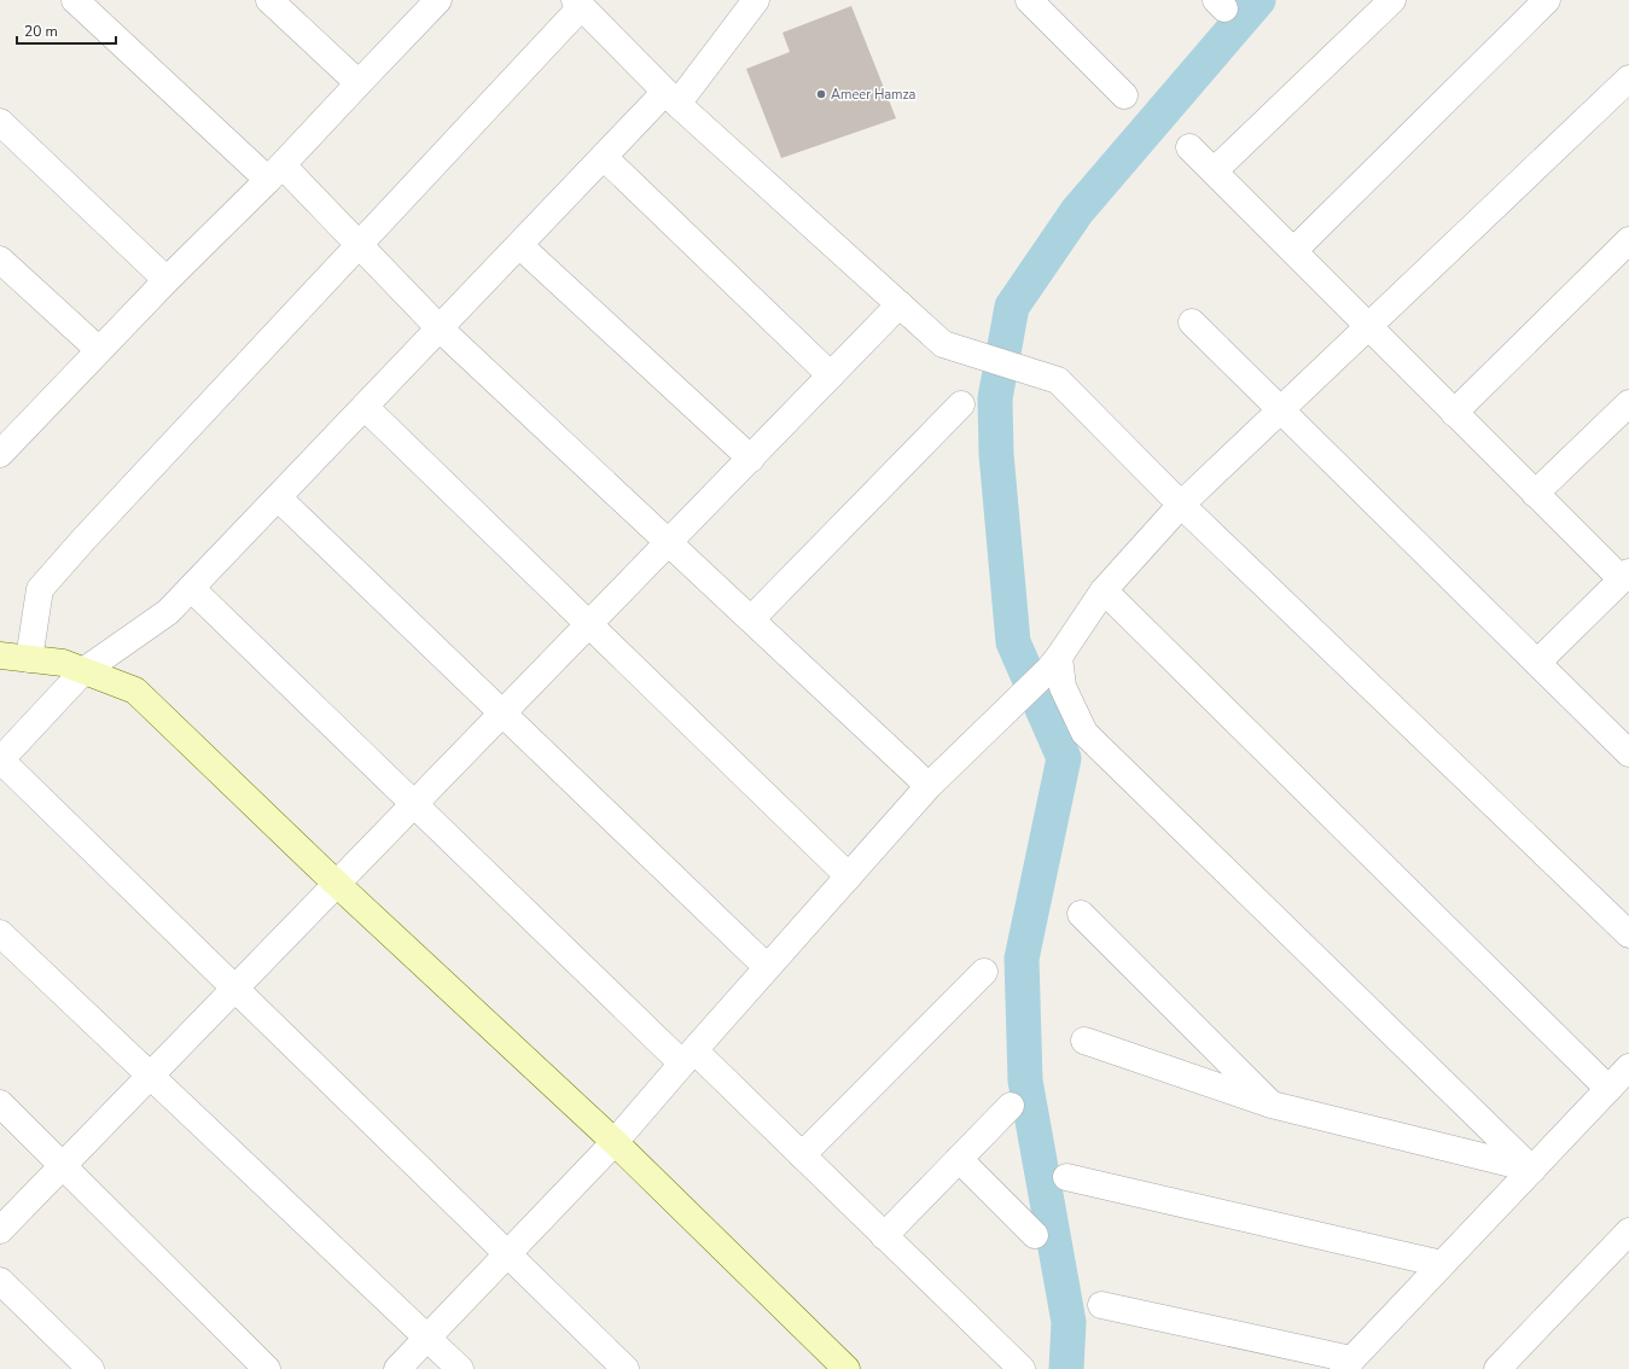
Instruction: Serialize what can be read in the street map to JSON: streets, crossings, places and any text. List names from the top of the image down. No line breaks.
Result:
{"places":["Ameer Hamza"],"scale_bar":"20 m"}
